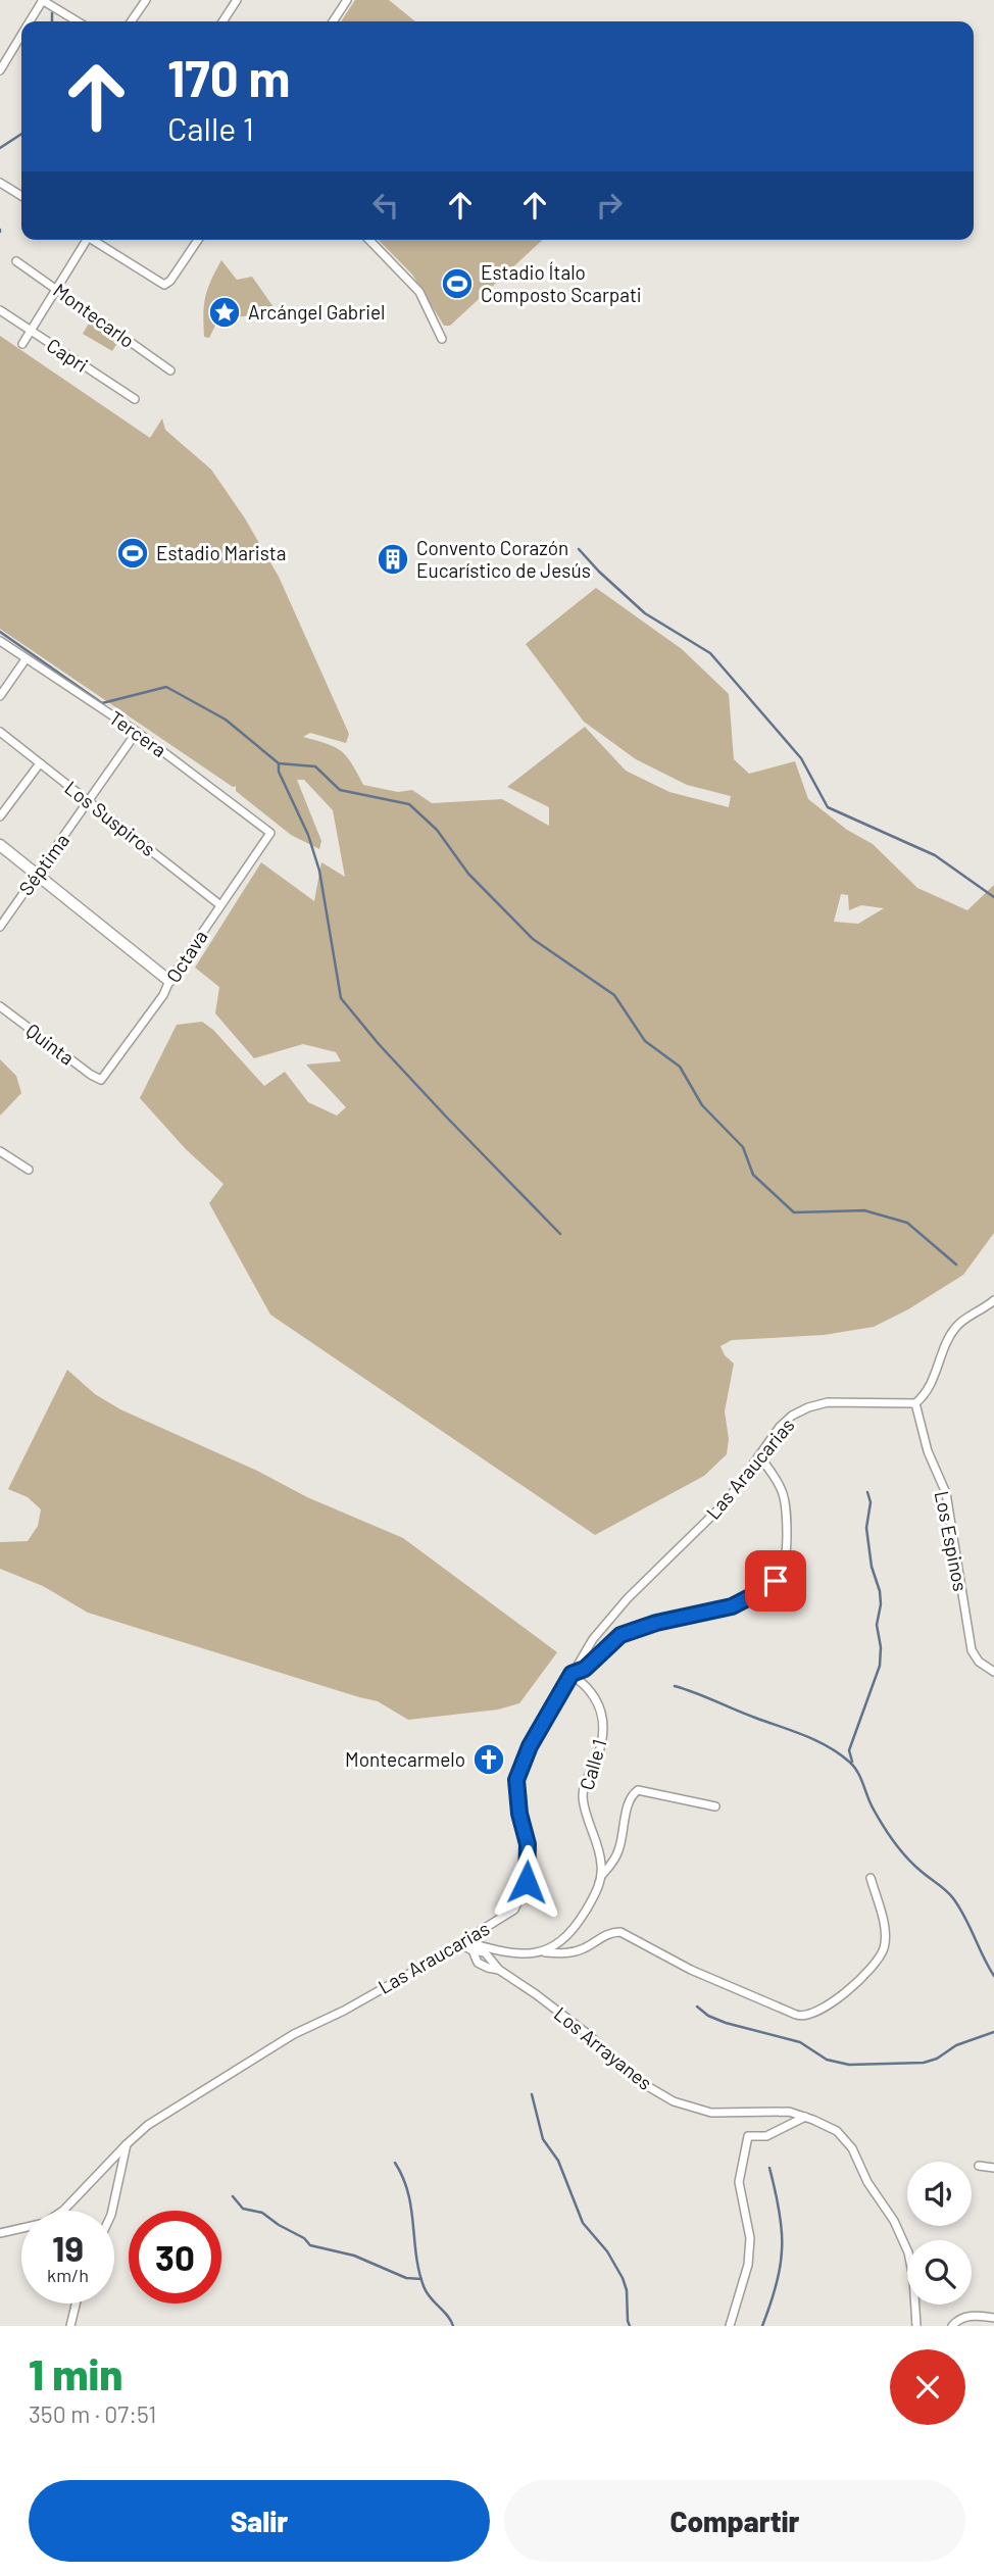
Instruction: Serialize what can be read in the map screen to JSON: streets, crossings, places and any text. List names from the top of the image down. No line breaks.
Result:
{"streets":{"street":["Montecarlo","Capri","Tercera","Los Suspiros","Séptima","Octava","Quinta","Las Araucarias","Los Espinos","Calle 1","Los Arrayanes"]},"crossings":[["Tercera","Séptima"],["Tercera","Octava"],["Los Suspiros","Séptima"],["Los Suspiros","Octava"],["Octava","Quinta"],["Las Araucarias","Los Espinos"],["Las Araucarias","Calle 1"],["Las Araucarias","Los Arrayanes"]],"places":{"sports":["Estadio Ítalo Composto Scarpati","Estadio Marista"],"place":["Arcángel Gabriel"],"building":["Convento Corazón Eucarístico de Jesús"],"church":["Montecarmelo"]},"page":{"turn":["170 m","Calle 1"],"speed":"19 km/h","limit":"30","heading":["1 min","350 m · 07:51"],"buttons":["Salir","Compartir"]}}
